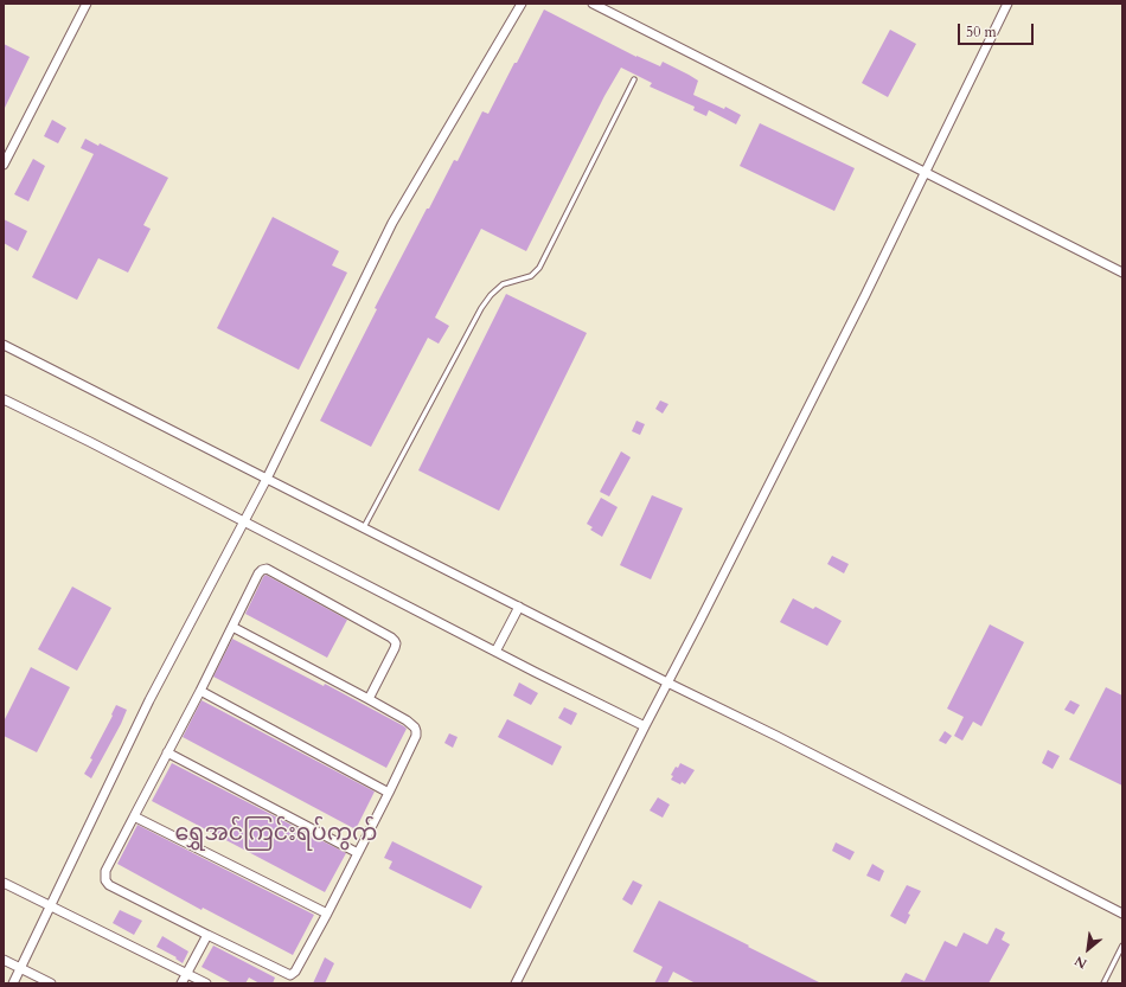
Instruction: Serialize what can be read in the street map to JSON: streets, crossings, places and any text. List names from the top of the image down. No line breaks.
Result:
{"districts":["ရွှေအင်ကြင်းရပ်ကွက်"],"scale_bar":"50 m","north":"bottom left"}
